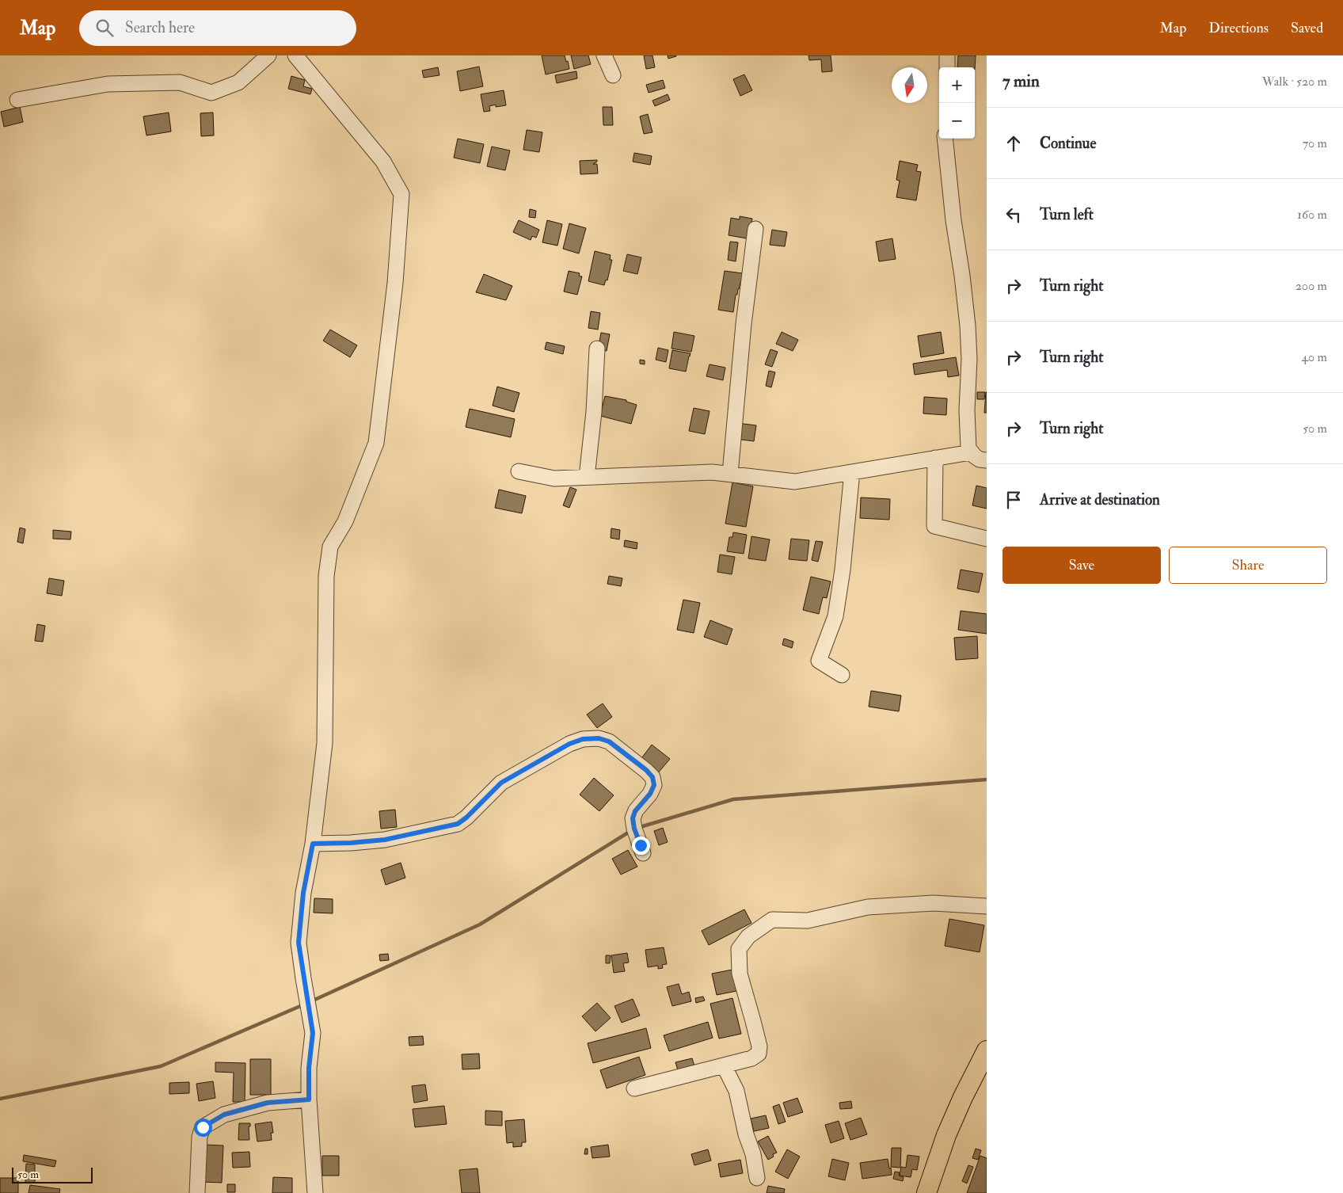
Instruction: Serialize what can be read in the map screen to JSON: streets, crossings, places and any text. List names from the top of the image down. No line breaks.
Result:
{"scale_bar":"50 m","north":"bottom","page":{"header":"Map","search":"Search here","nav":["Map","Directions","Saved"],"heading":["7 min","Walk · 520 m"],"map_buttons":["+","−"],"list":[["Continue","70 m"],["Turn left","160 m"],["Turn right","200 m"],["Turn right","40 m"],["Turn right","50 m"],"Arrive at destination"],"buttons":["Save","Share"],"scale":"50 m"}}
